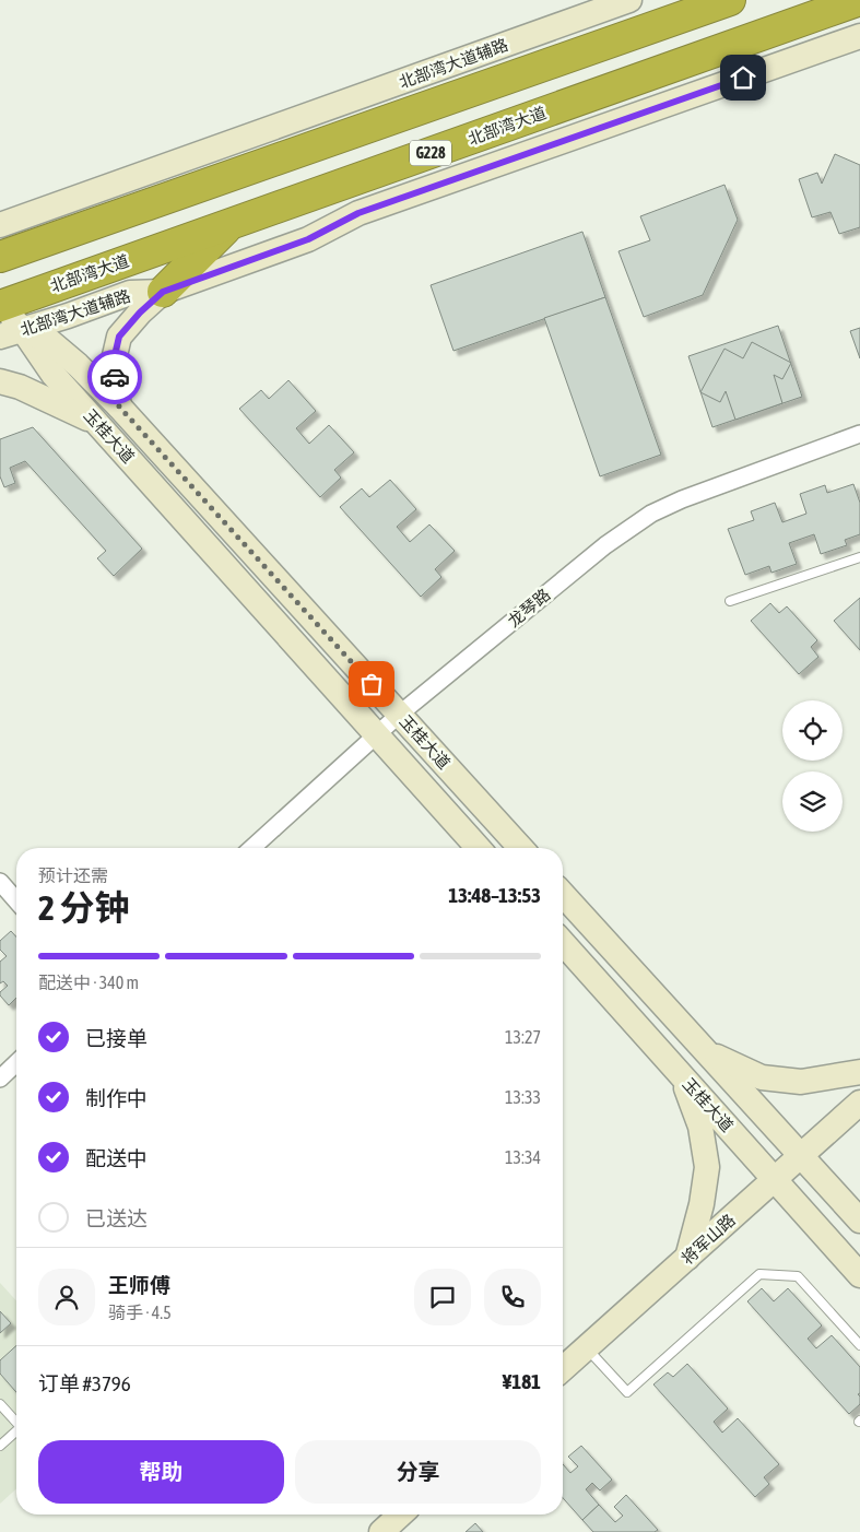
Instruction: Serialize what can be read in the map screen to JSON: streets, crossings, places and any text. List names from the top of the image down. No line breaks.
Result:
{"streets":{"highway":["北部湾大道","G228"],"main road":["北部湾大道辅路","玉桂大道","将军山路"],"street":["龙琴路"]},"crossings":[["北部湾大道辅路","玉桂大道"],["北部湾大道","玉桂大道"],["玉桂大道","龙琴路"],["玉桂大道","将军山路"]],"page":{"heading":["2 分钟","预计还需","13:48–13:53"],"panel":["王师傅","骑手 · 4.5","订单 #3796","¥181"],"bar":"配送中 · 340 m","list":[["已接单","13:27"],["制作中","13:33"],["配送中","13:34"],"已送达"],"buttons":["帮助","分享"]}}
